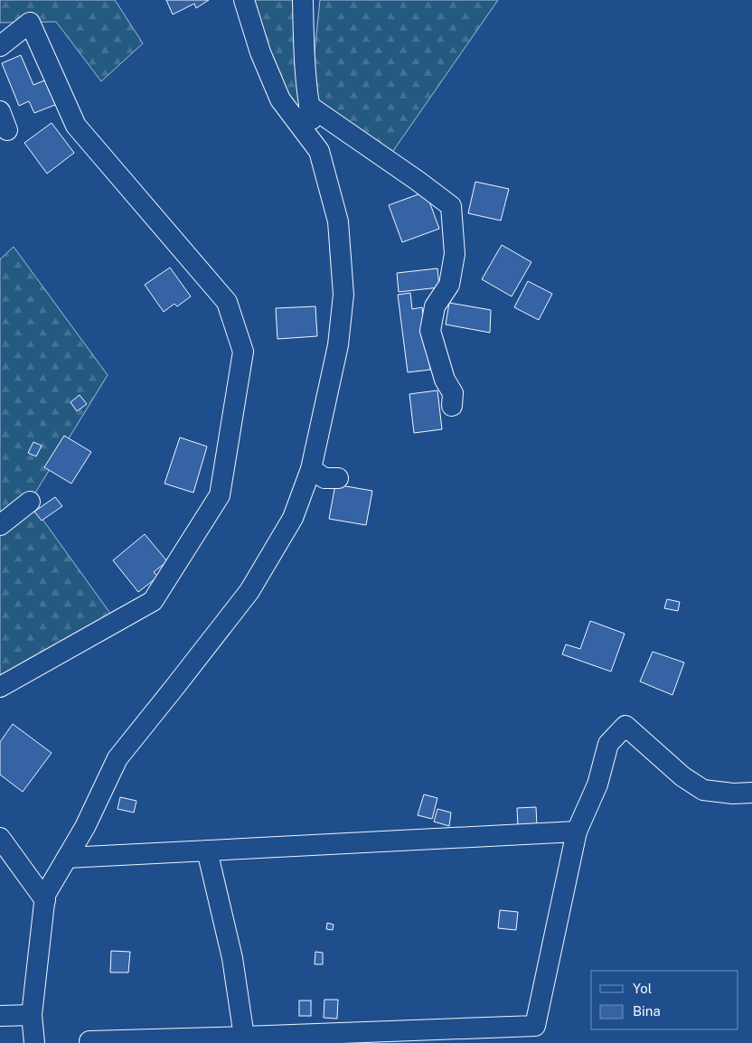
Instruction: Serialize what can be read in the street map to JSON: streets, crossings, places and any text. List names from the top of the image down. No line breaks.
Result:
{"legend":["Yol","Bina"]}
